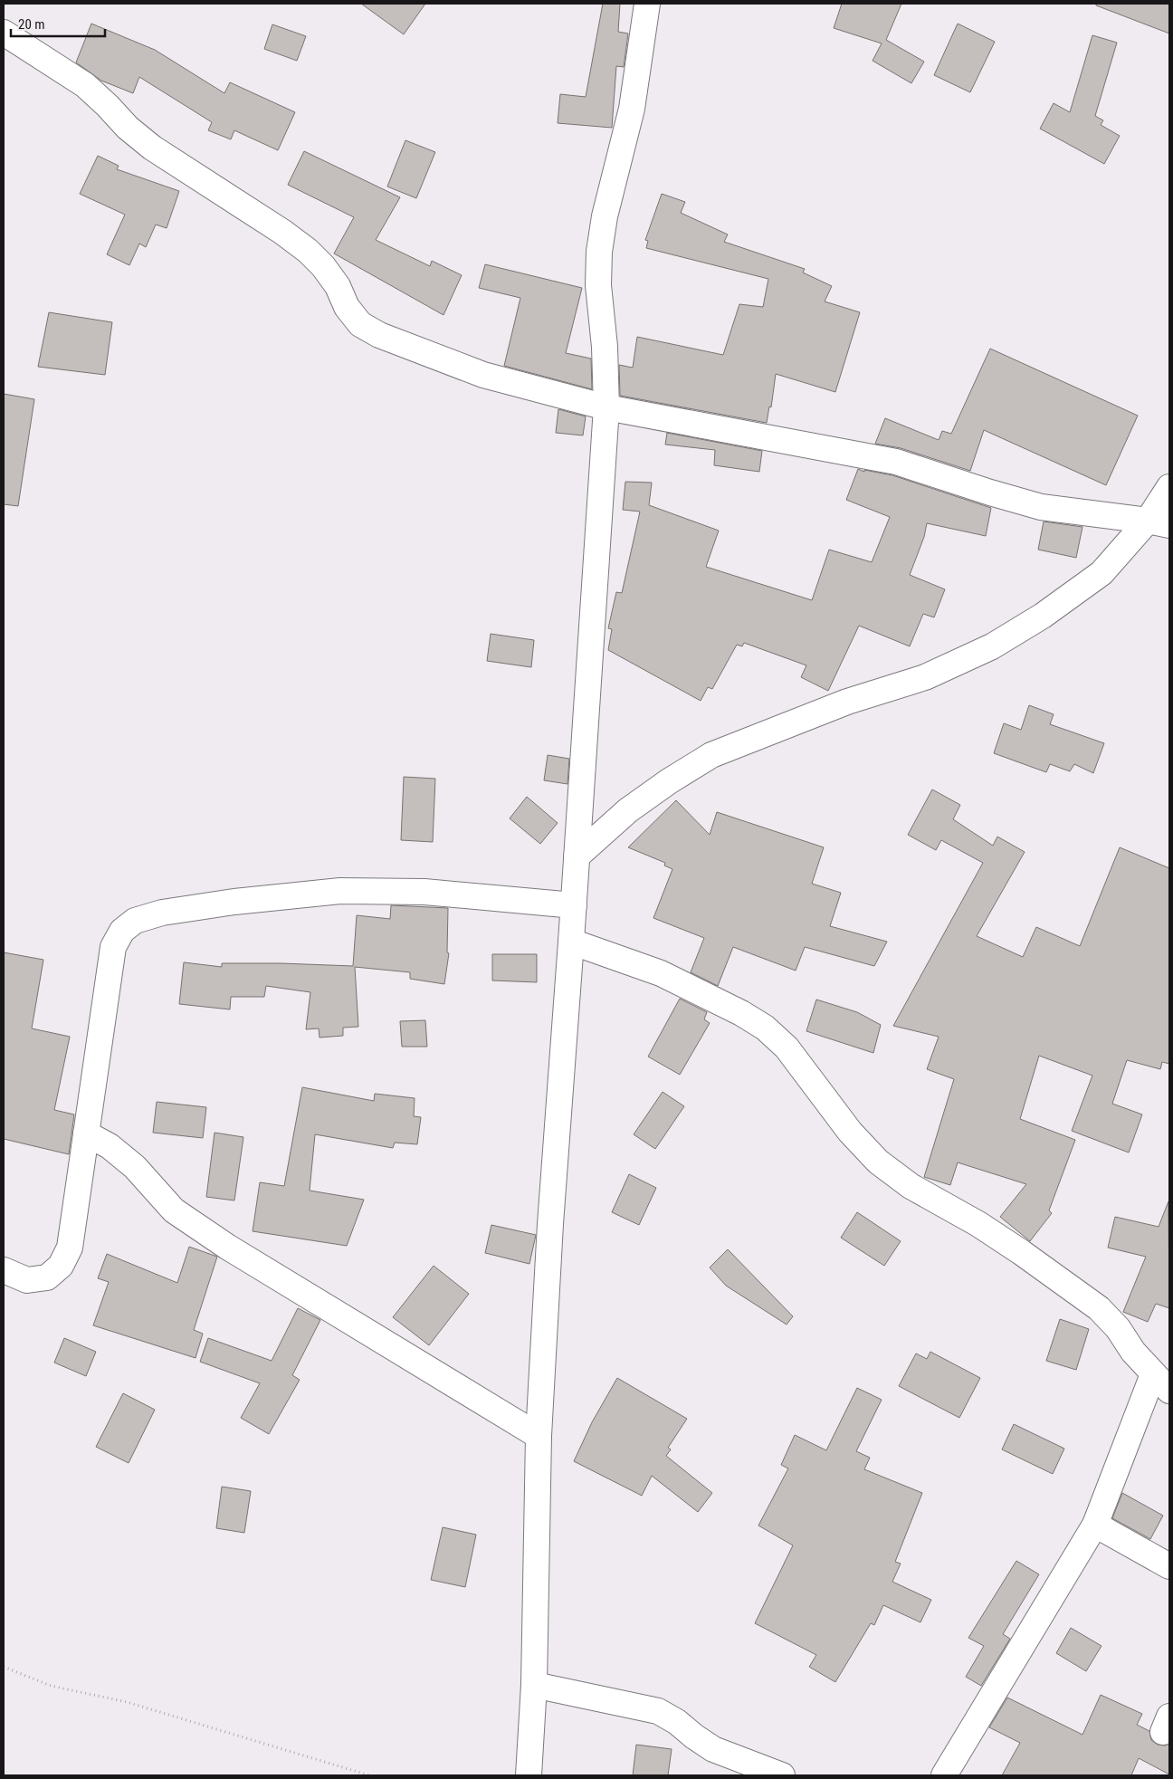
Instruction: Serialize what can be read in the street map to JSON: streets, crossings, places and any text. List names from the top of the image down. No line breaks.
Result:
{"scale_bar":"20 m"}
